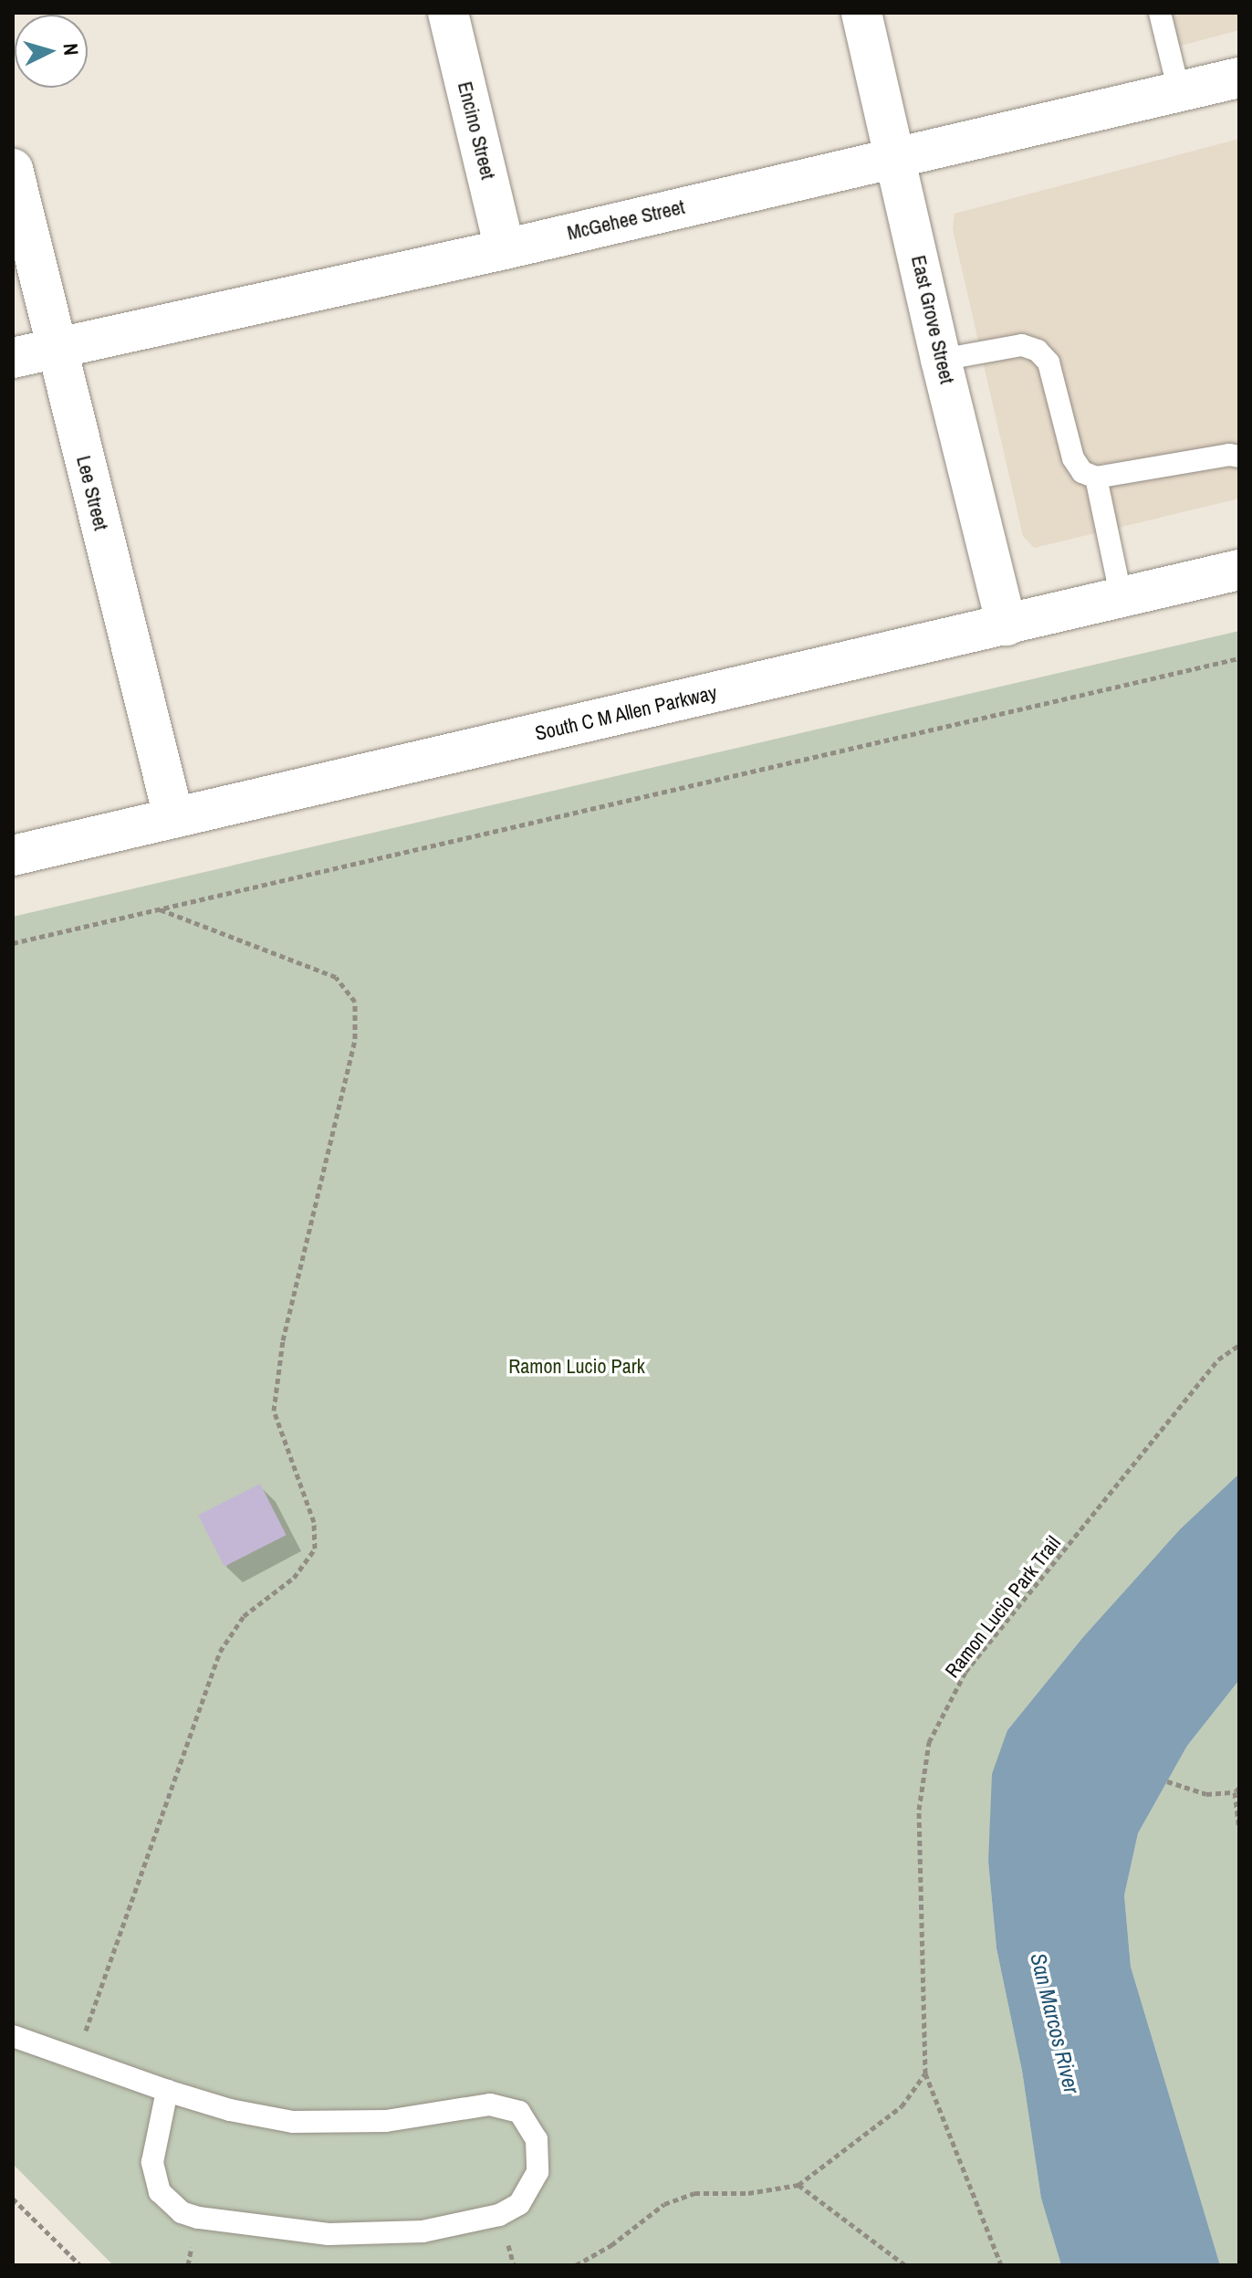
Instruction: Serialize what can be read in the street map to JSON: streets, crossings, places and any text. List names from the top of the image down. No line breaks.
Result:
{"streets":{"street":["Encino Street","McGehee Street","East Grove Street","Lee Street","South C M Allen Parkway"],"path":["Ramon Lucio Park Trail"]},"crossings":[["Encino Street","McGehee Street"],["McGehee Street","East Grove Street"],["McGehee Street","Lee Street"],["East Grove Street","South C M Allen Parkway"],["Lee Street","South C M Allen Parkway"]],"water":["San Marcos River"],"parks":["Ramon Lucio Park"],"north":"right"}
